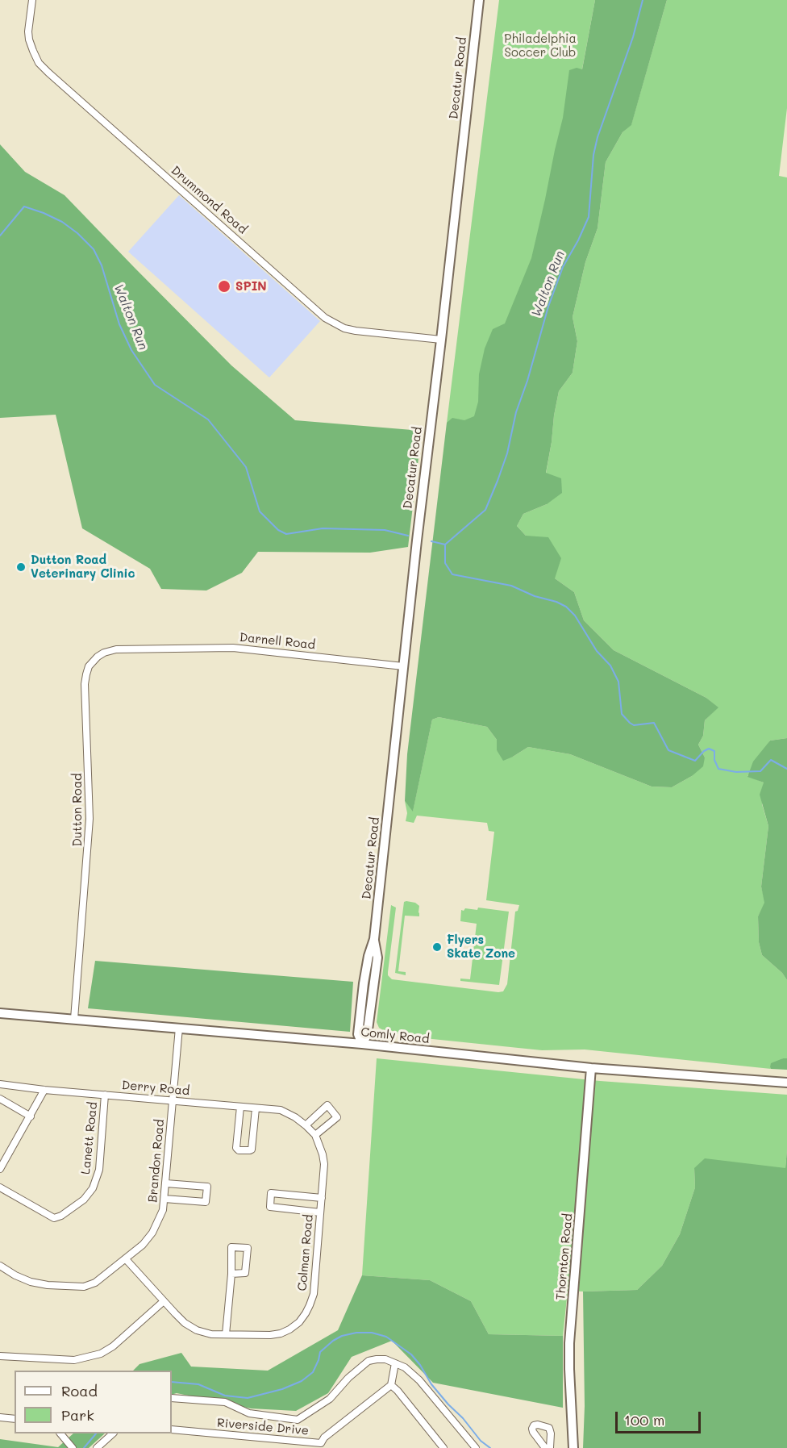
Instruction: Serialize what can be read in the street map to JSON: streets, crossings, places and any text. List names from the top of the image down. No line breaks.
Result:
{"streets":{"street":["Decatur Road","Drummond Road","Darnell Road","Dutton Road","Comly Road","Derry Road","Lanett Road","Brandon Road","Colman Road","Thornton Road","Riverside Drive"]},"crossings":[["Decatur Road","Drummond Road"],["Decatur Road","Darnell Road"],["Decatur Road","Comly Road"],["Darnell Road","Dutton Road"],["Dutton Road","Comly Road"],["Comly Road","Brandon Road"],["Comly Road","Thornton Road"],["Derry Road","Lanett Road"],["Derry Road","Brandon Road"],["Derry Road","Colman Road"],["Brandon Road","Colman Road"]],"water":["Walton Run"],"parks":["Philadelphia Soccer Club"],"places":["SPIN","Dutton Road Veterinary Clinic","Flyers Skate Zone"],"legend":["Road","Park"],"scale_bar":"100 m"}
